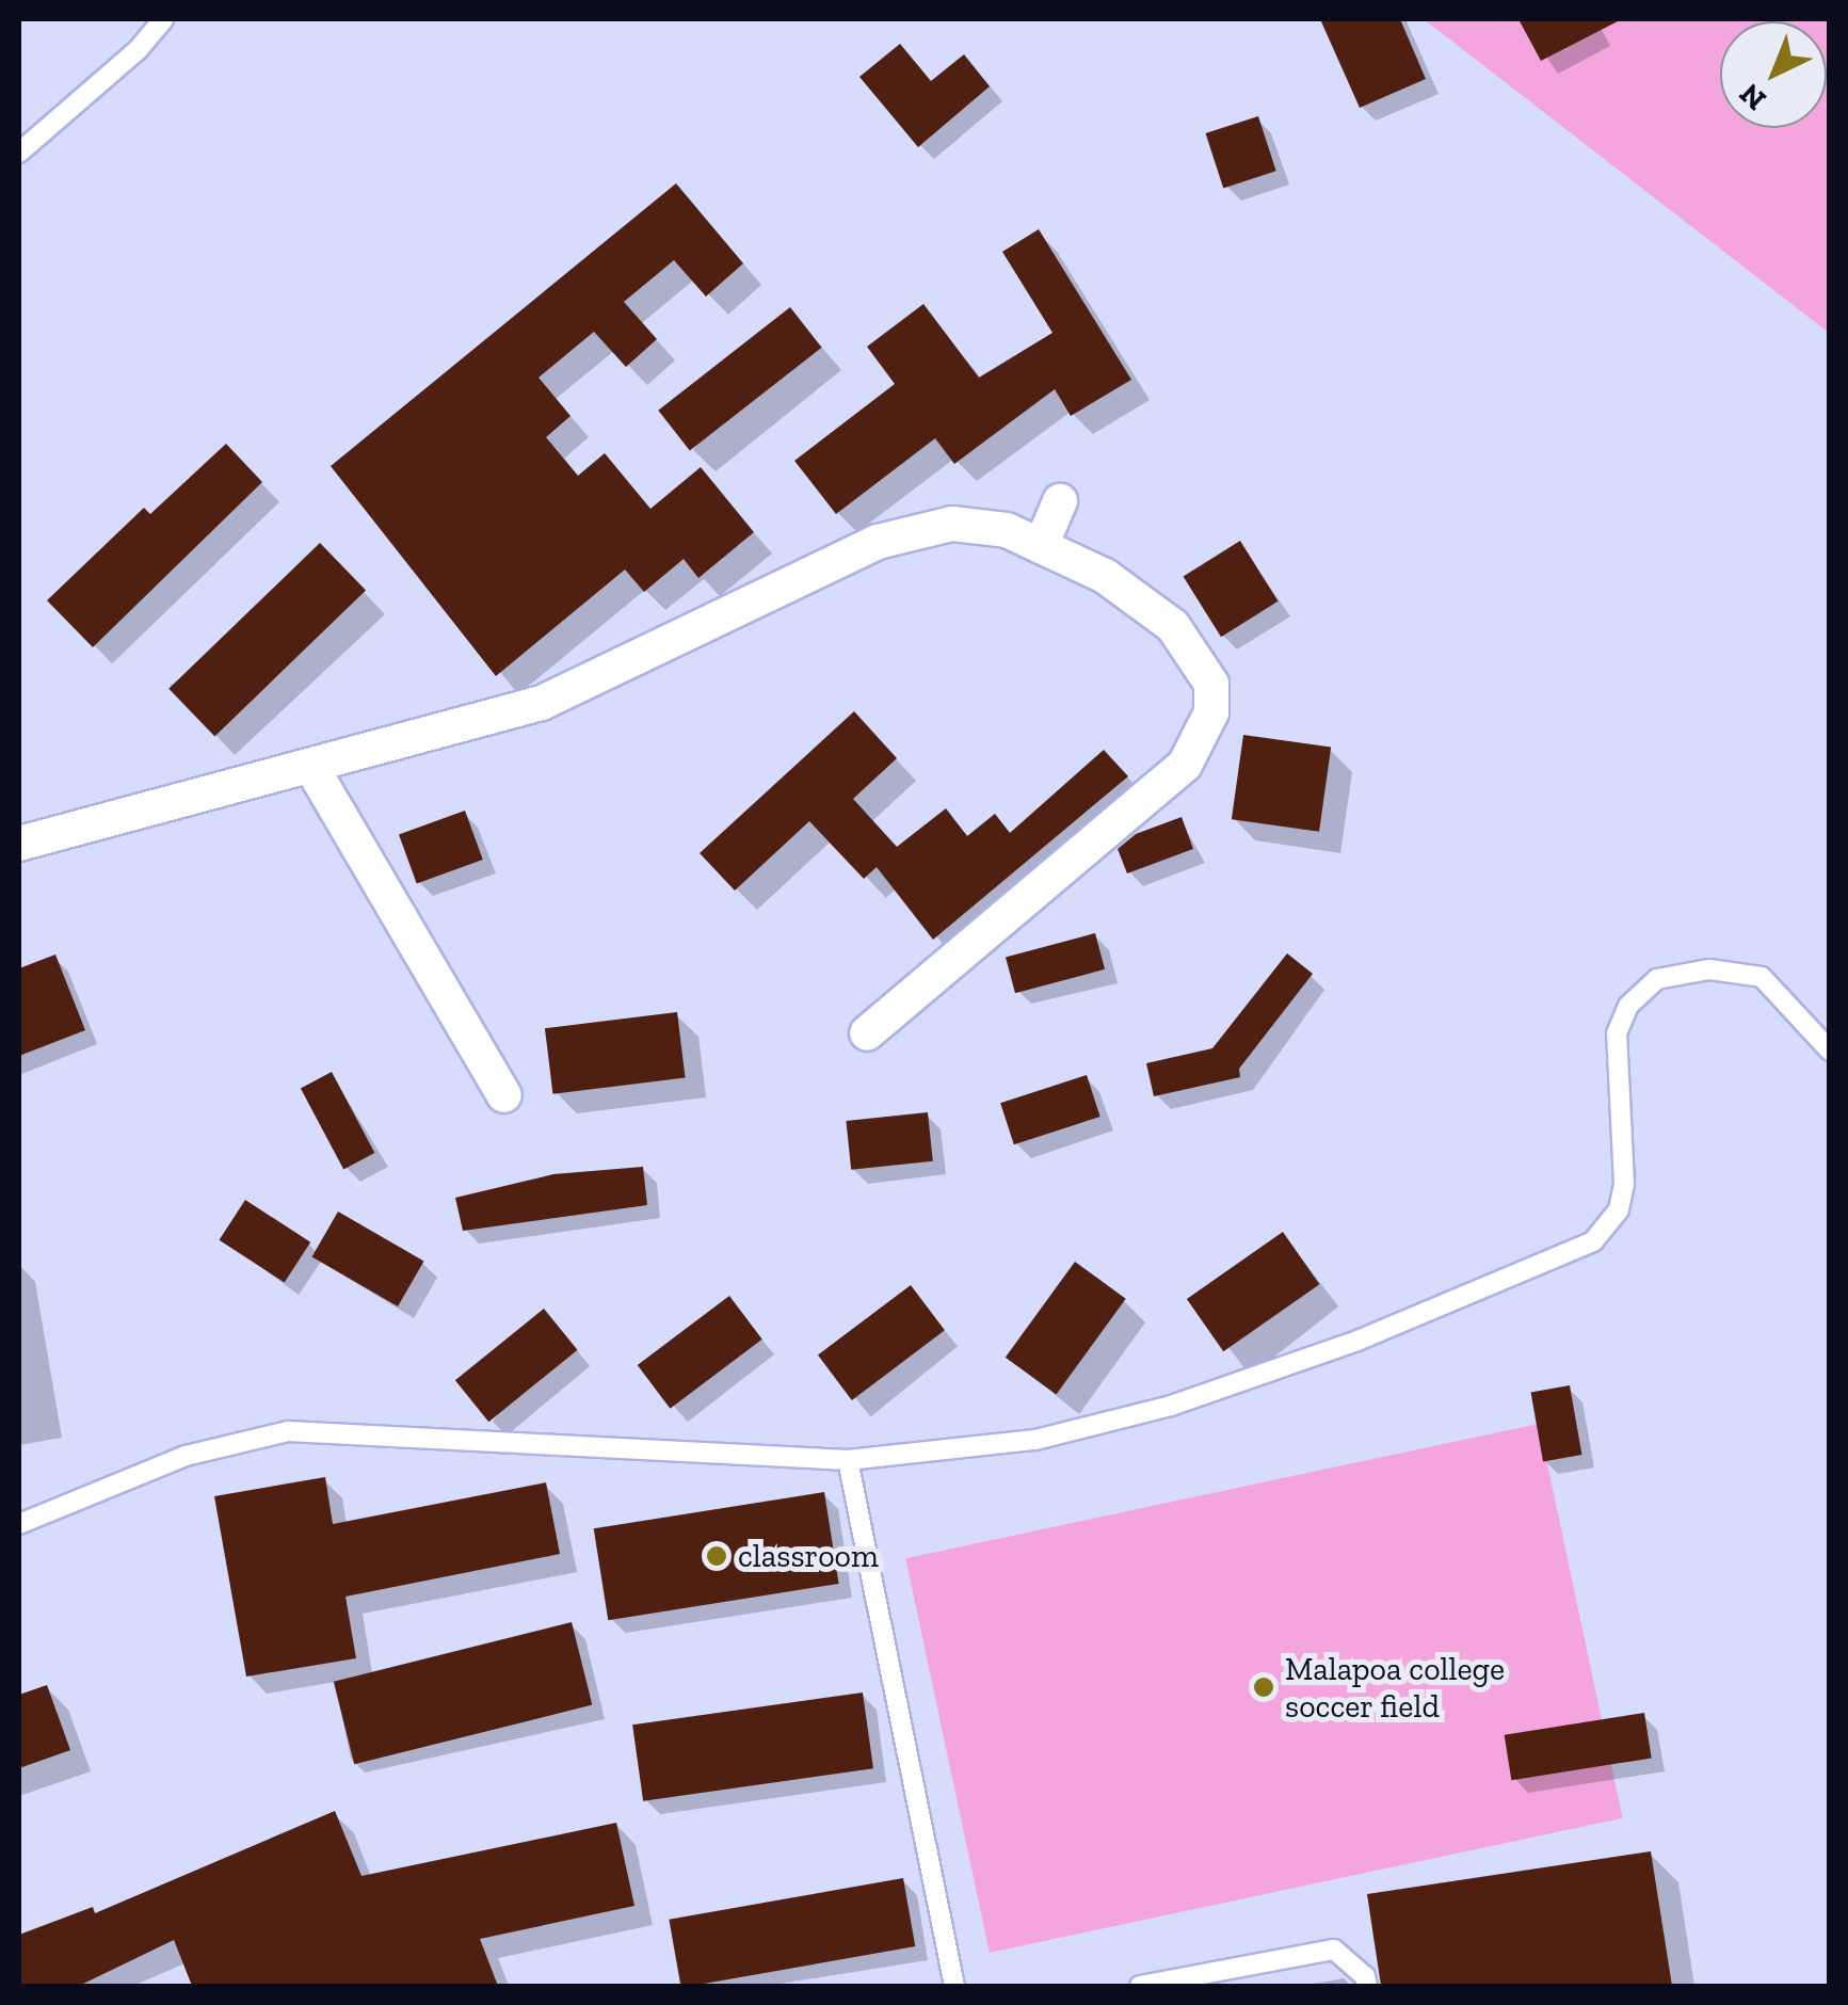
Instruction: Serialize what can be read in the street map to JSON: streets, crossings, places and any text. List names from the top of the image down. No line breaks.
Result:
{"places":["classroom","Malapoa college soccer field"],"north":"bottom left"}
